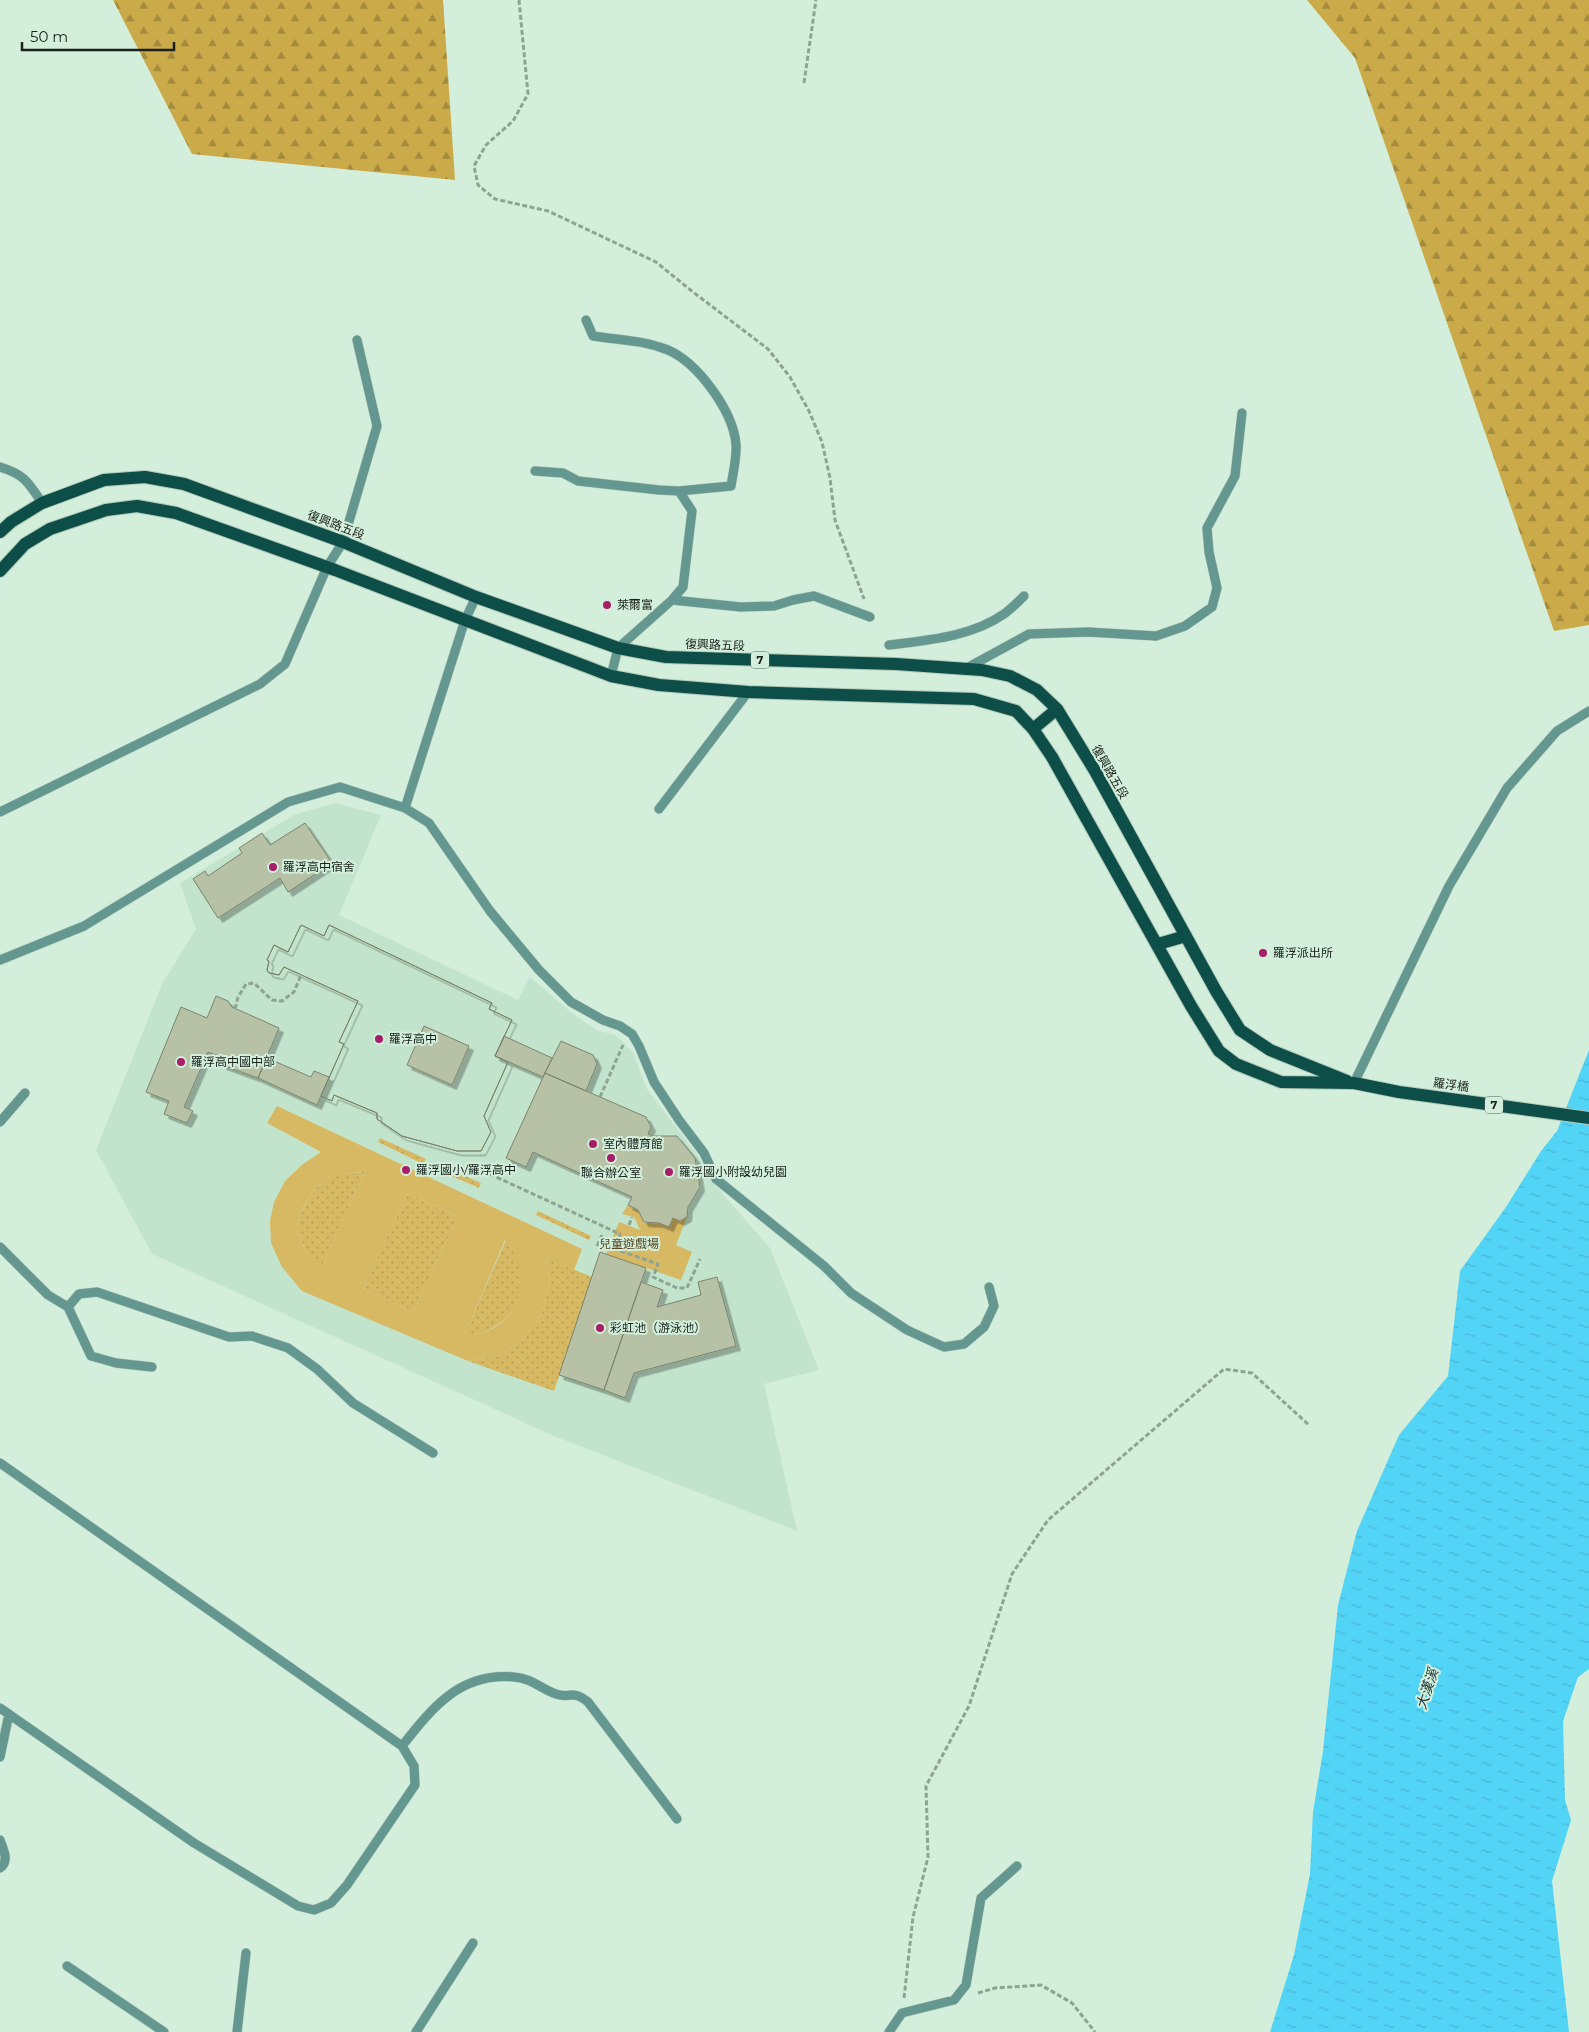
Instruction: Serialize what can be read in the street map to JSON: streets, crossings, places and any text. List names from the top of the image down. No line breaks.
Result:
{"streets":{"main road":["復興路五段","7","羅浮橋"]},"crossings":[["復興路五段","羅浮橋"]],"water":["大漢溪"],"parks":["兒童遊戲場"],"places":["萊爾富","羅浮高中宿舍","羅浮派出所","羅浮高中","羅浮高中國中部","室內體育館","聯合辦公室","羅浮國小/羅浮高中","羅浮國小附設幼兒園","彩虹池（游泳池）"],"scale_bar":"50 m"}
